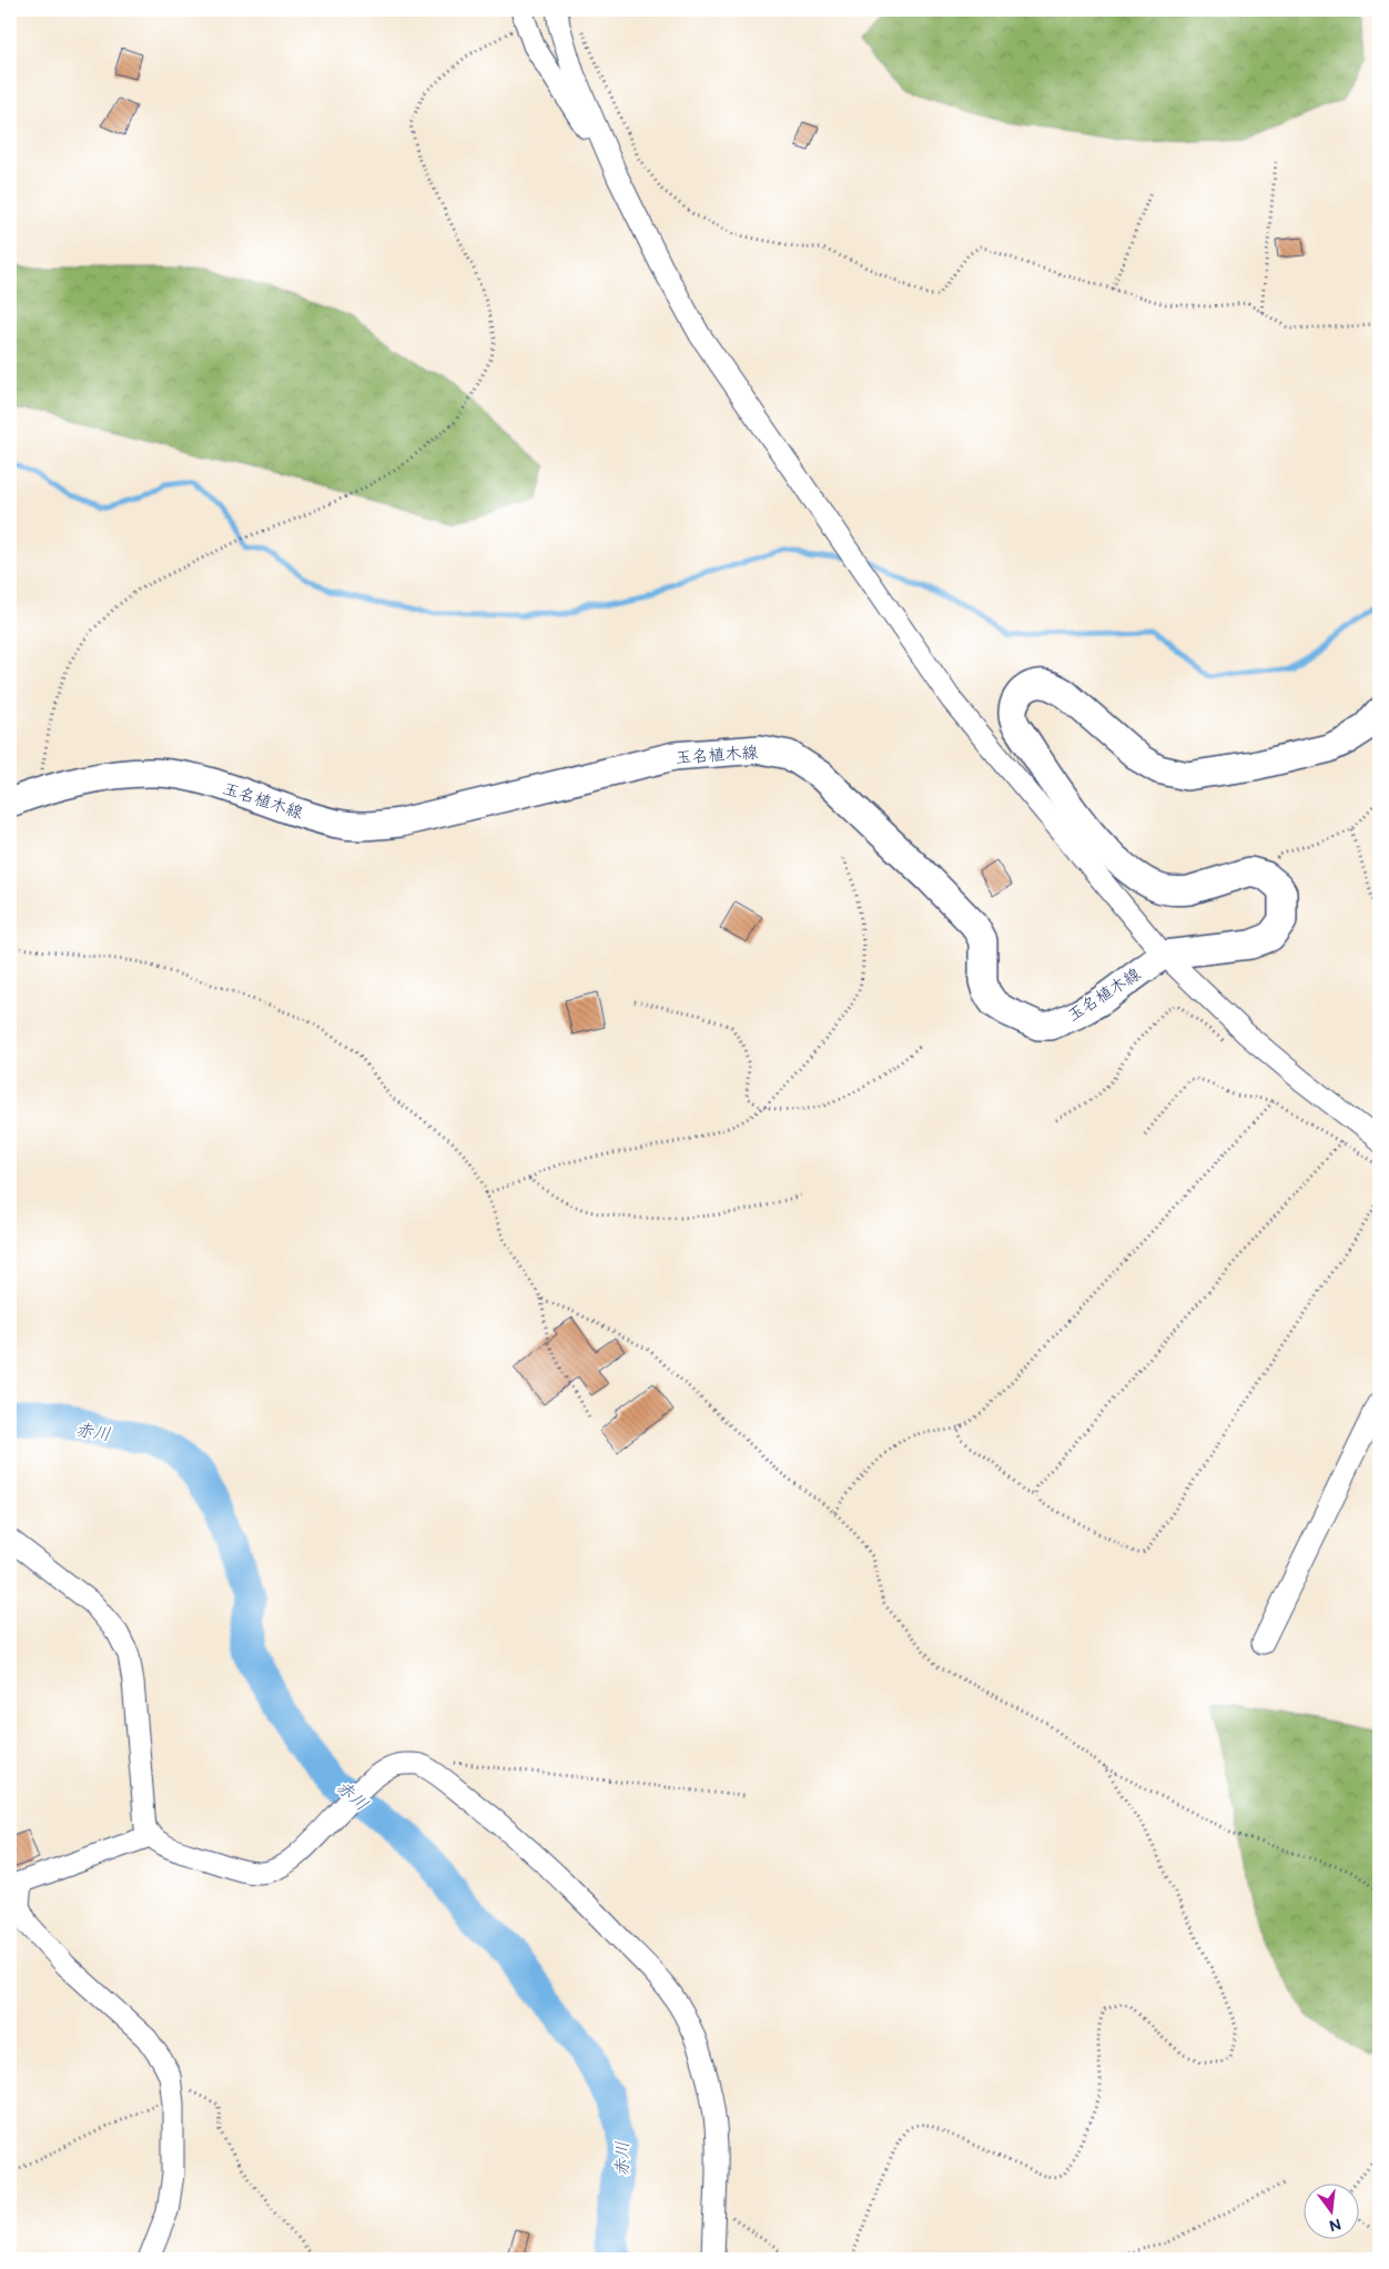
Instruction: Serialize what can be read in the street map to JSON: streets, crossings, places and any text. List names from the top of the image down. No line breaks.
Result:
{"streets":{"main road":["玉名植木線"]},"water":["赤川"],"north":"bottom"}
